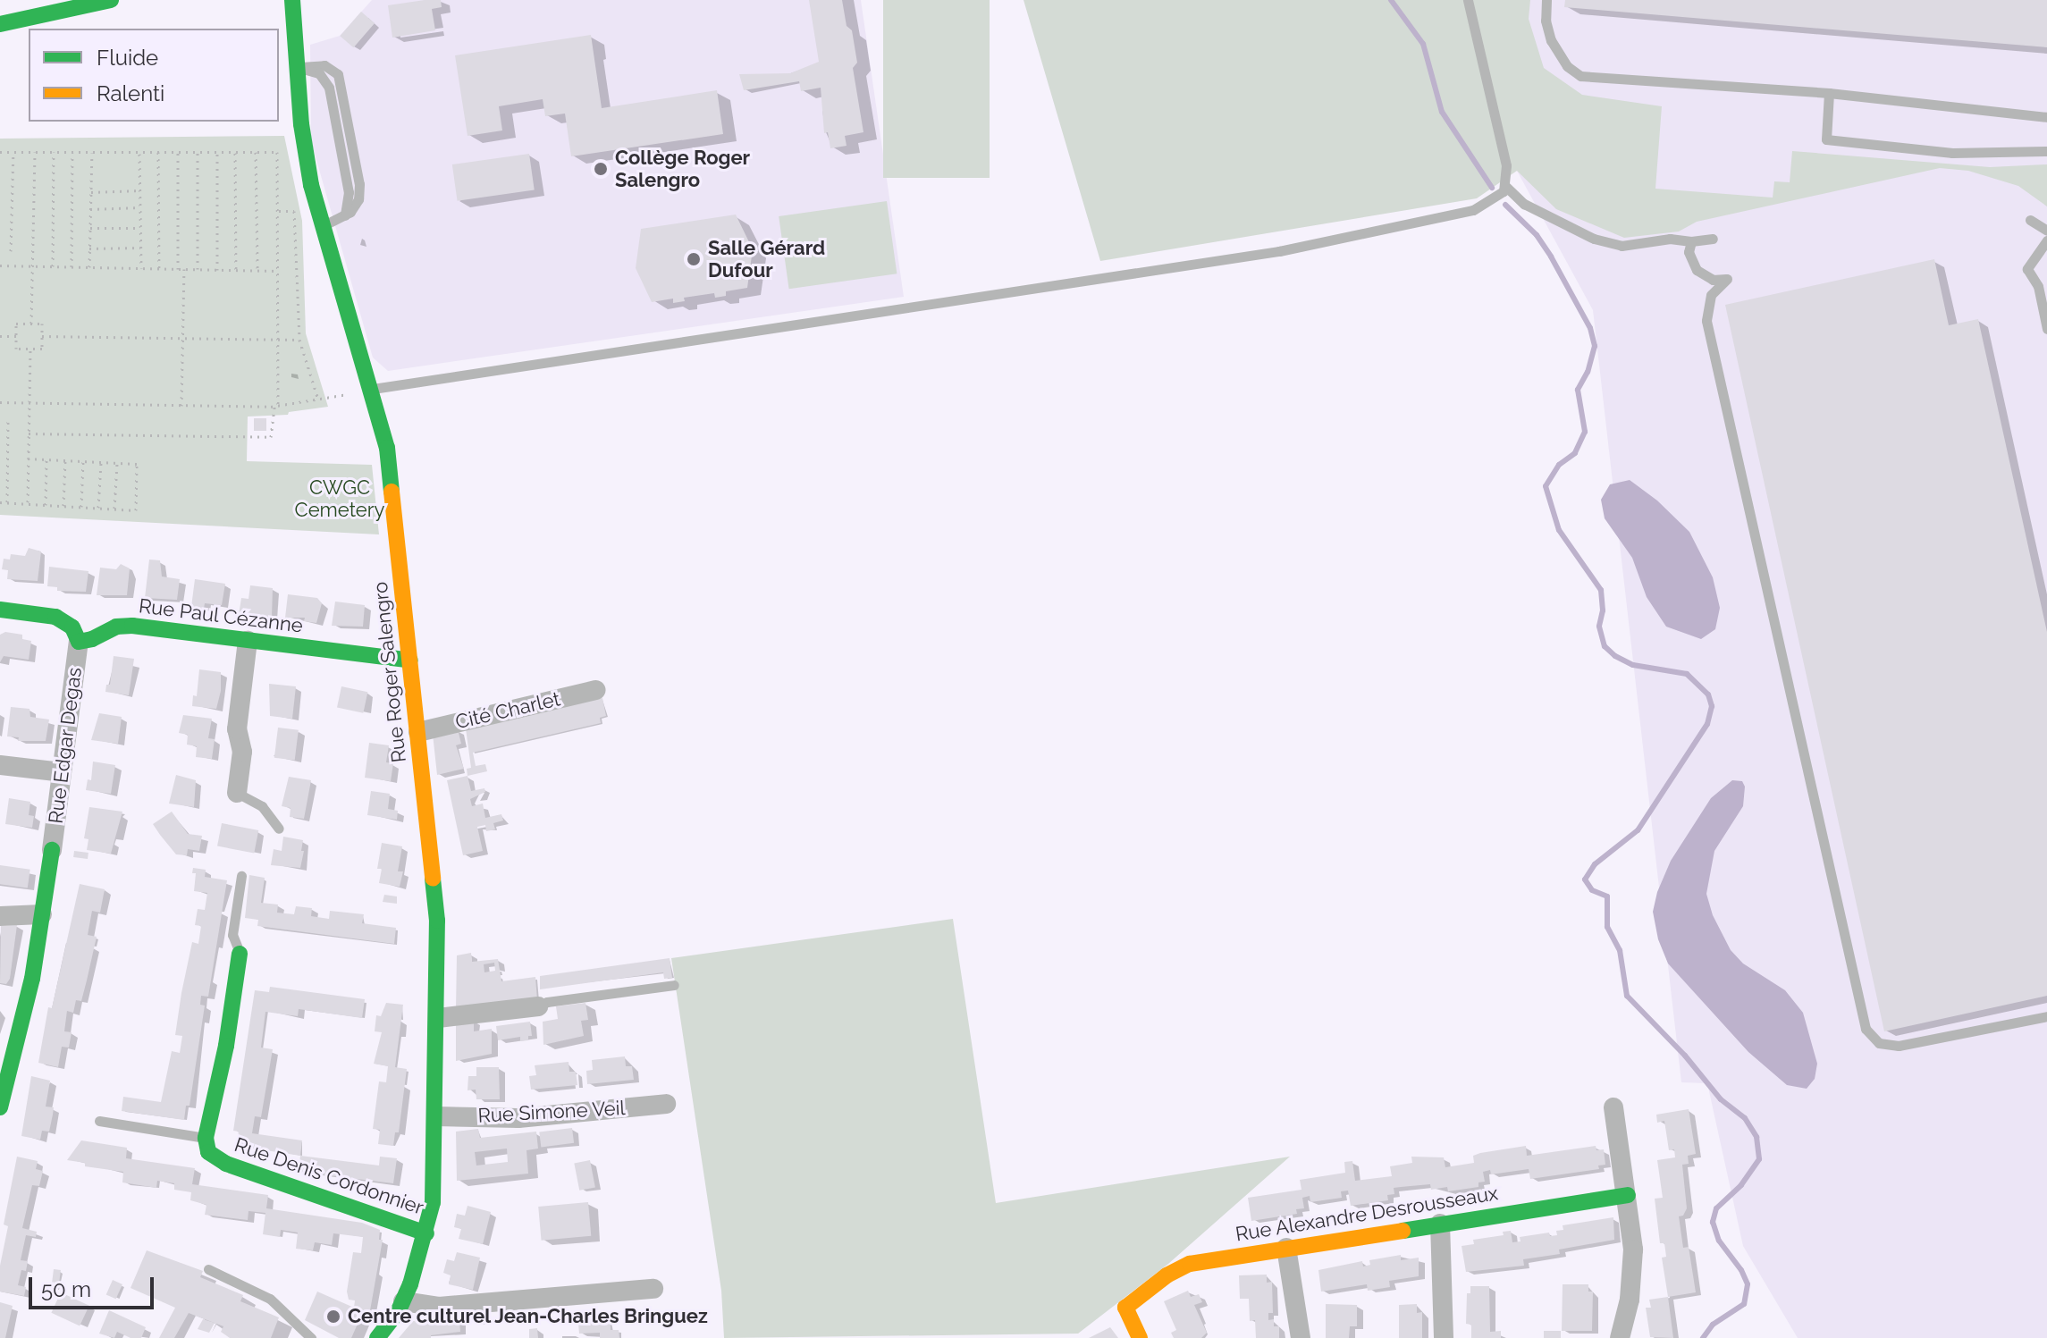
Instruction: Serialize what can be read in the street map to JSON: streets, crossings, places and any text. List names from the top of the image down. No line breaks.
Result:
{"streets":{"street":["Rue Paul Cézanne","Rue Roger Salengro","Cité Charlet","Rue Edgar Degas","Rue Simone Veil","Rue Denis Cordonnier","Rue Alexandre Desrousseaux"]},"crossings":[["Rue Paul Cézanne","Rue Roger Salengro"],["Rue Paul Cézanne","Rue Edgar Degas"],["Rue Roger Salengro","Cité Charlet"],["Rue Roger Salengro","Rue Simone Veil"],["Rue Roger Salengro","Rue Denis Cordonnier"]],"parks":["CWGC Cemetery"],"places":["Collège Roger Salengro","Salle Gérard Dufour","Centre culturel Jean-Charles Bringuez"],"legend":["Fluide","Ralenti"],"scale_bar":"50 m"}
